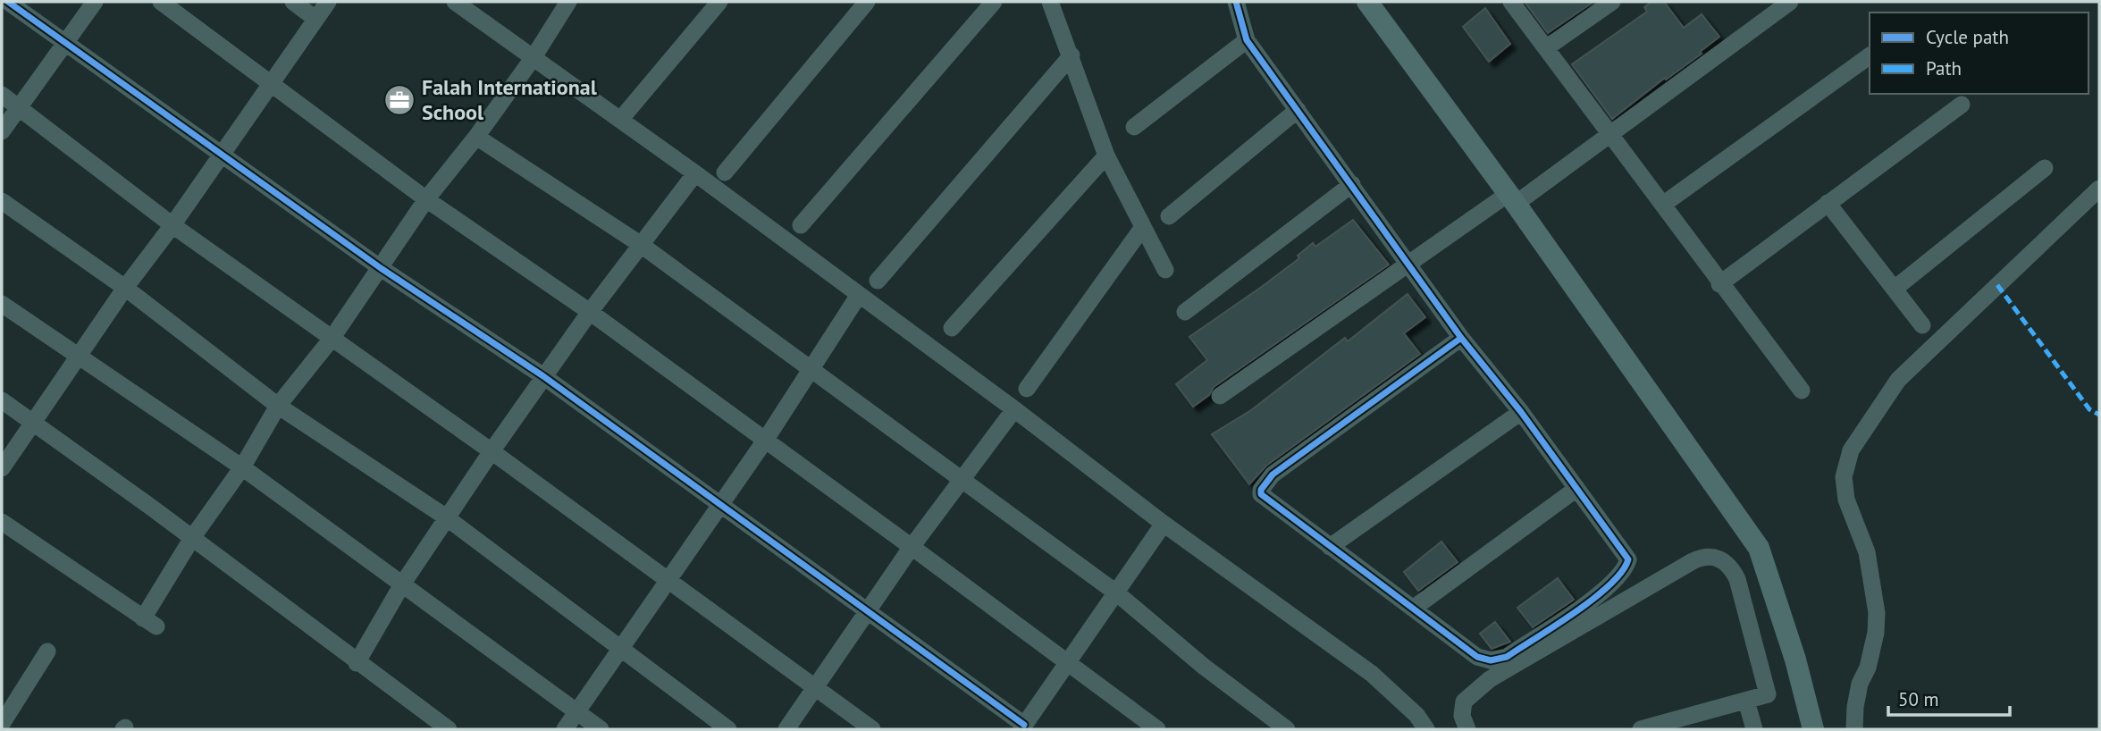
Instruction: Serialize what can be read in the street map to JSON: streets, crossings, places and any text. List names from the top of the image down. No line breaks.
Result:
{"places":{"office":["Falah International School"]},"legend":["Cycle path","Path"],"scale_bar":"50 m"}
